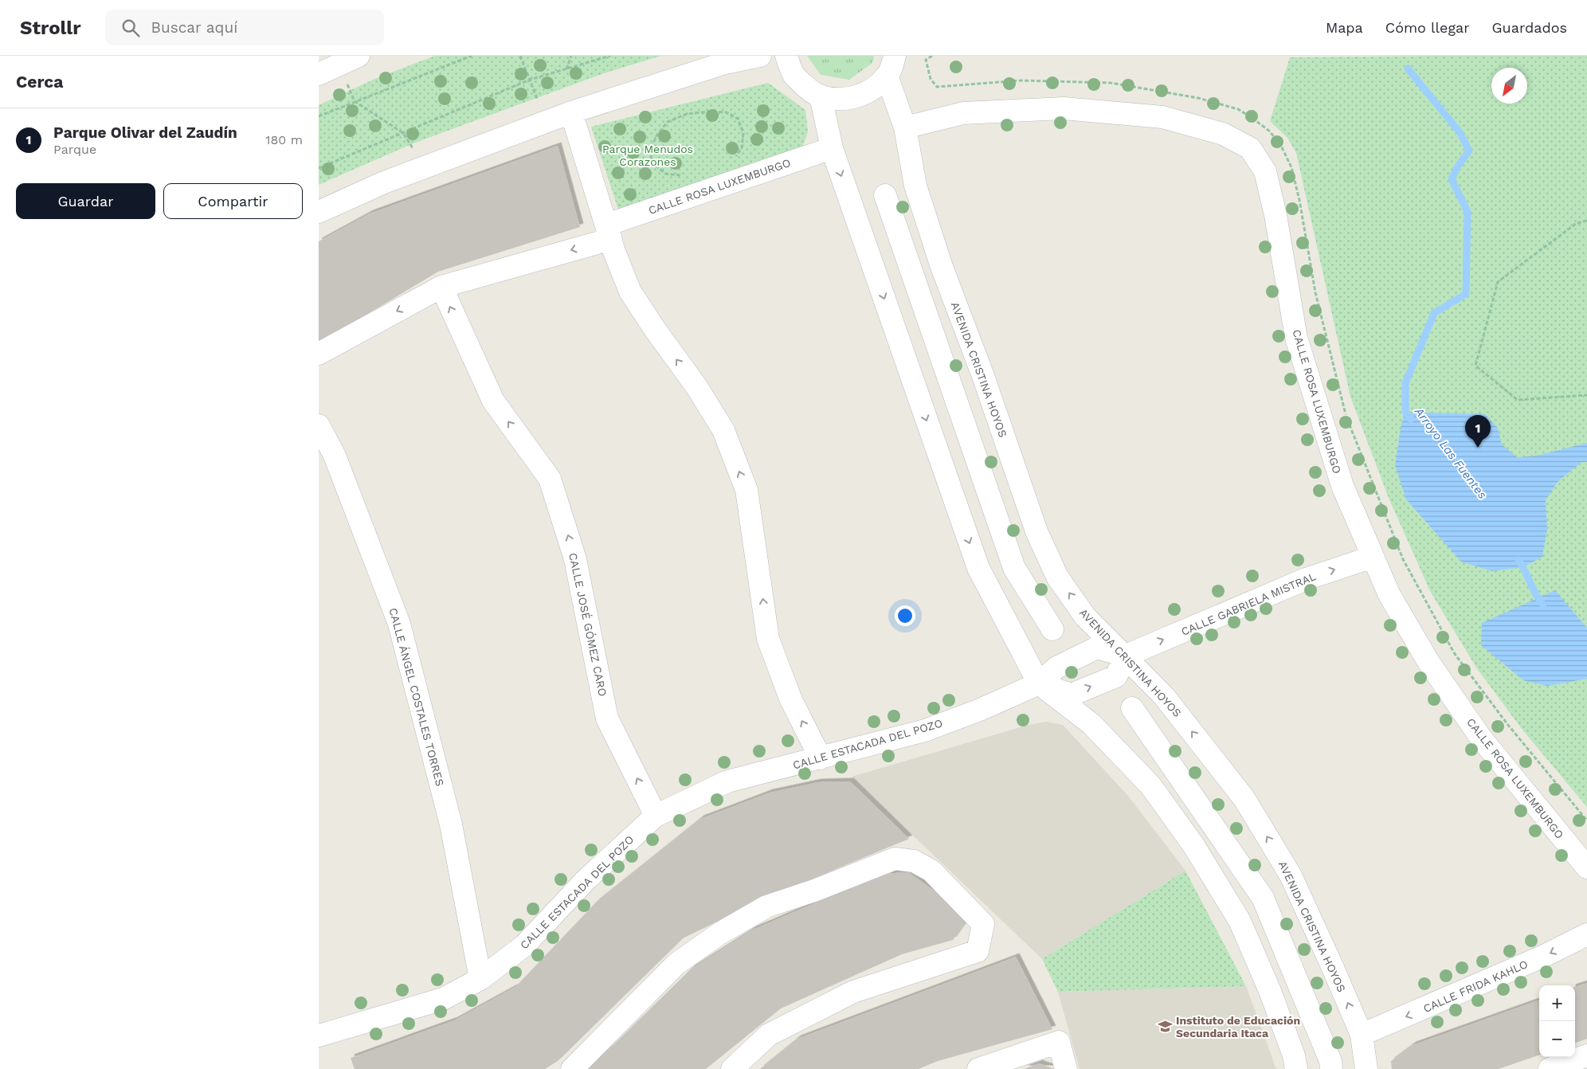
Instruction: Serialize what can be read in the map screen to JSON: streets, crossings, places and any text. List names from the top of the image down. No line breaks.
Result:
{"streets":{"street":["CALLE ROSA LUXEMBURGO","AVENIDA CRISTINA HOYOS","CALLE GABRIELA MISTRAL","CALLE JOSÉ GÓMEZ CARO","CALLE ÁNGEL COSTALES TORRES","CALLE ESTACADA DEL POZO","CALLE FRIDA KAHLO"]},"crossings":[["CALLE ROSA LUXEMBURGO","AVENIDA CRISTINA HOYOS"],["CALLE ROSA LUXEMBURGO","CALLE GABRIELA MISTRAL"],["CALLE ROSA LUXEMBURGO","CALLE JOSÉ GÓMEZ CARO"],["AVENIDA CRISTINA HOYOS","CALLE GABRIELA MISTRAL"],["AVENIDA CRISTINA HOYOS","CALLE ESTACADA DEL POZO"],["AVENIDA CRISTINA HOYOS","CALLE FRIDA KAHLO"],["CALLE GABRIELA MISTRAL","CALLE ESTACADA DEL POZO"],["CALLE JOSÉ GÓMEZ CARO","CALLE ESTACADA DEL POZO"],["CALLE ÁNGEL COSTALES TORRES","CALLE ESTACADA DEL POZO"]],"one_way":["CALLE GABRIELA MISTRAL","CALLE FRIDA KAHLO"],"water":["Arroyo Las Fuentes"],"parks":["Parque Menudos Corazones"],"places":{"school or university":["Instituto de Educación Secundaria Itaca"]},"north":"bottom left","page":{"header":"Strollr","search":"Buscar aquí","nav":["Mapa","Cómo llegar","Guardados"],"heading":"Cerca","list":[{"mark":"1","name":"Parque Olivar del Zaudín","note":"Parque","value":"180 m"}],"buttons":["Guardar","Compartir"],"pins":"1","map_buttons":["+","−"]}}
